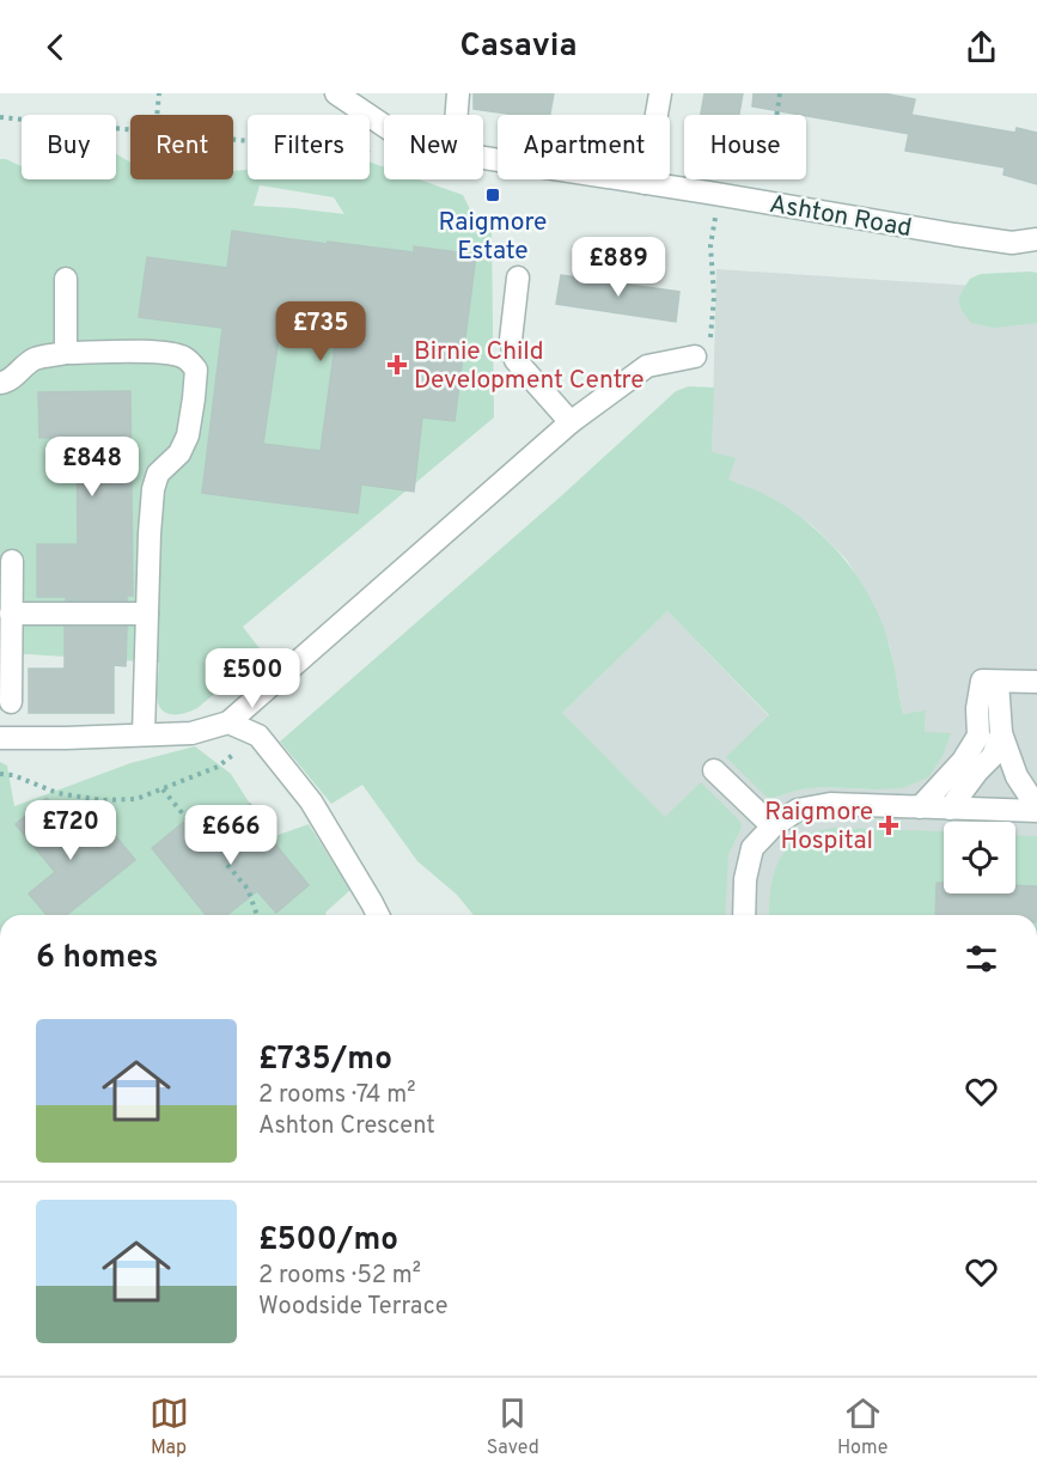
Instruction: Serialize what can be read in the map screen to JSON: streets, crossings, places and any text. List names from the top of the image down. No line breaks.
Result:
{"streets":{"street":["Ashton Road"]},"places":{"transit":["Raigmore Estate"],"health":["Birnie Child Development Centre","Raigmore Hospital"]},"page":{"header":"Casavia","chip":["Buy","Rent","Filters","New","Apartment","House"],"price":["£889","£735","£848","£500","£720","£666"],"heading":"6 homes","list":[{"name":"£735/mo","note":"2 rooms · 74 m² · Ashton Crescent"},{"name":"£500/mo","note":"2 rooms · 52 m² · Woodside Terrace"}],"tabs":["Map","Saved","Home"]}}
